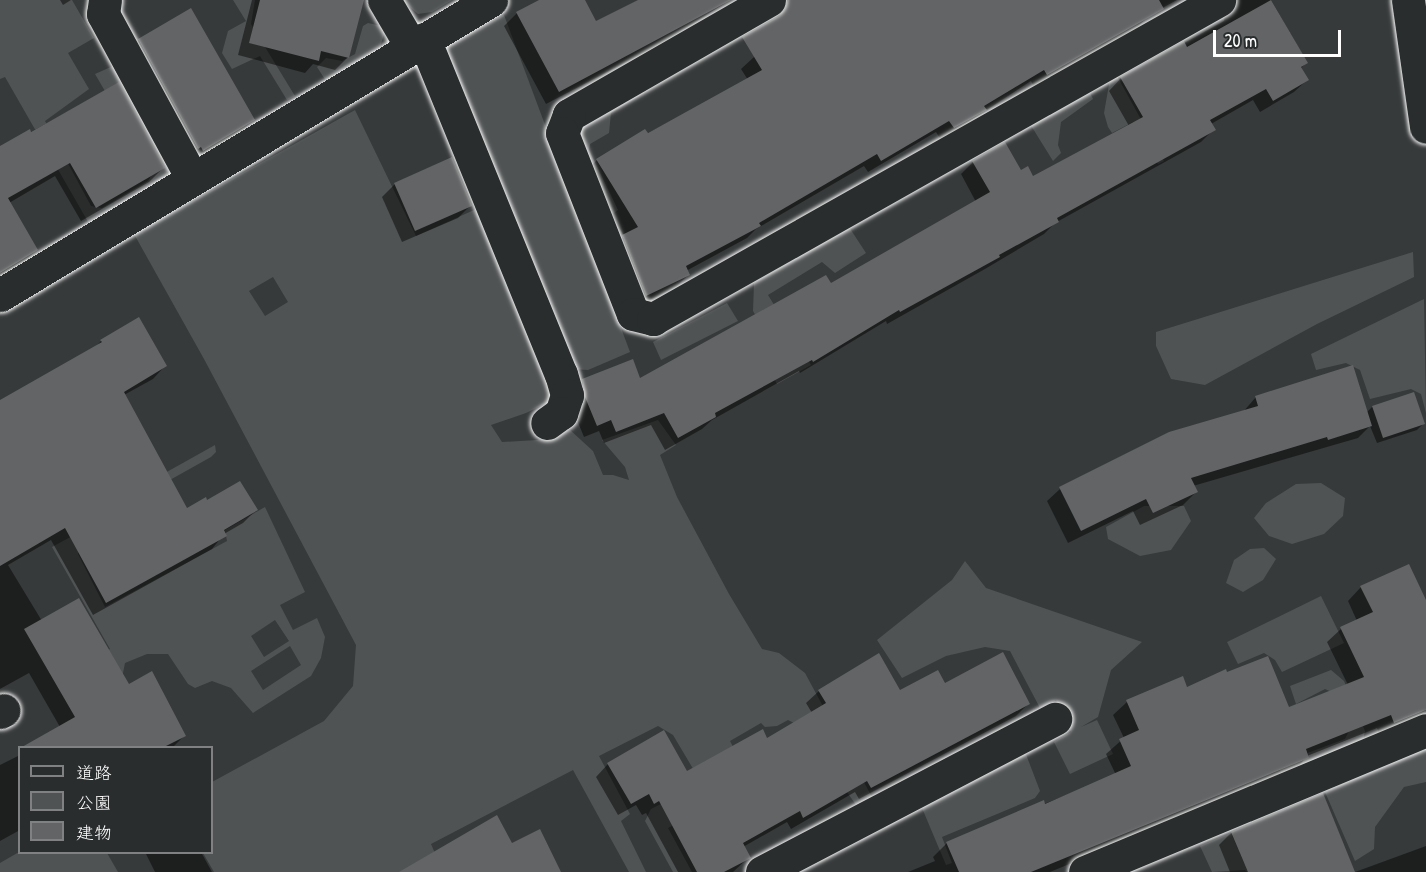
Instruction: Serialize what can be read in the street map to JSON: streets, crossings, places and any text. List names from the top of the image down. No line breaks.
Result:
{"legend":["道路","公園","建物"],"scale_bar":"20 m"}
